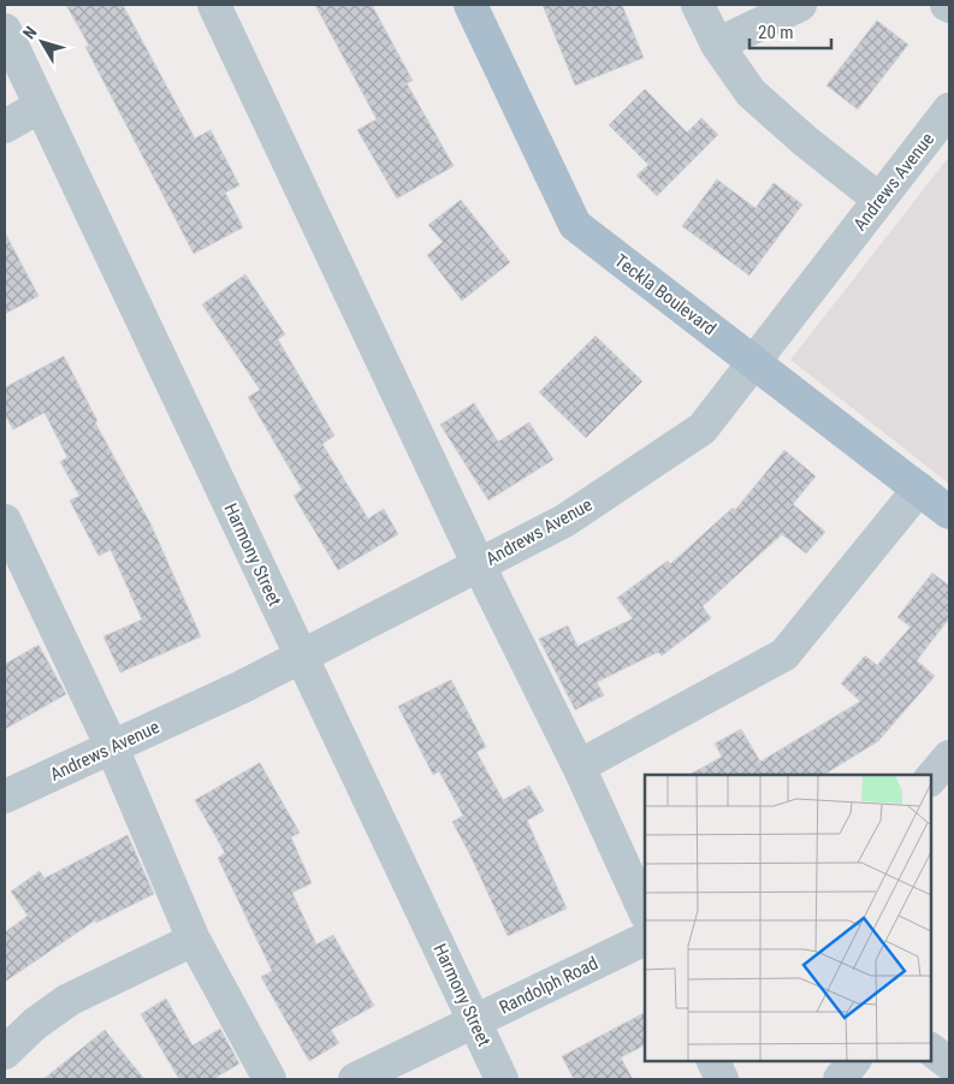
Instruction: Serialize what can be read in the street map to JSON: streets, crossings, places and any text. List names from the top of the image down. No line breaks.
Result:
{"streets":{"main road":["Teckla Boulevard"],"street":["Andrews Avenue","Harmony Street","Randolph Road"]},"crossings":[["Andrews Avenue","Teckla Boulevard"],["Andrews Avenue","Harmony Street"],["Harmony Street","Randolph Road"]],"scale_bar":"20 m","north":"top left"}
